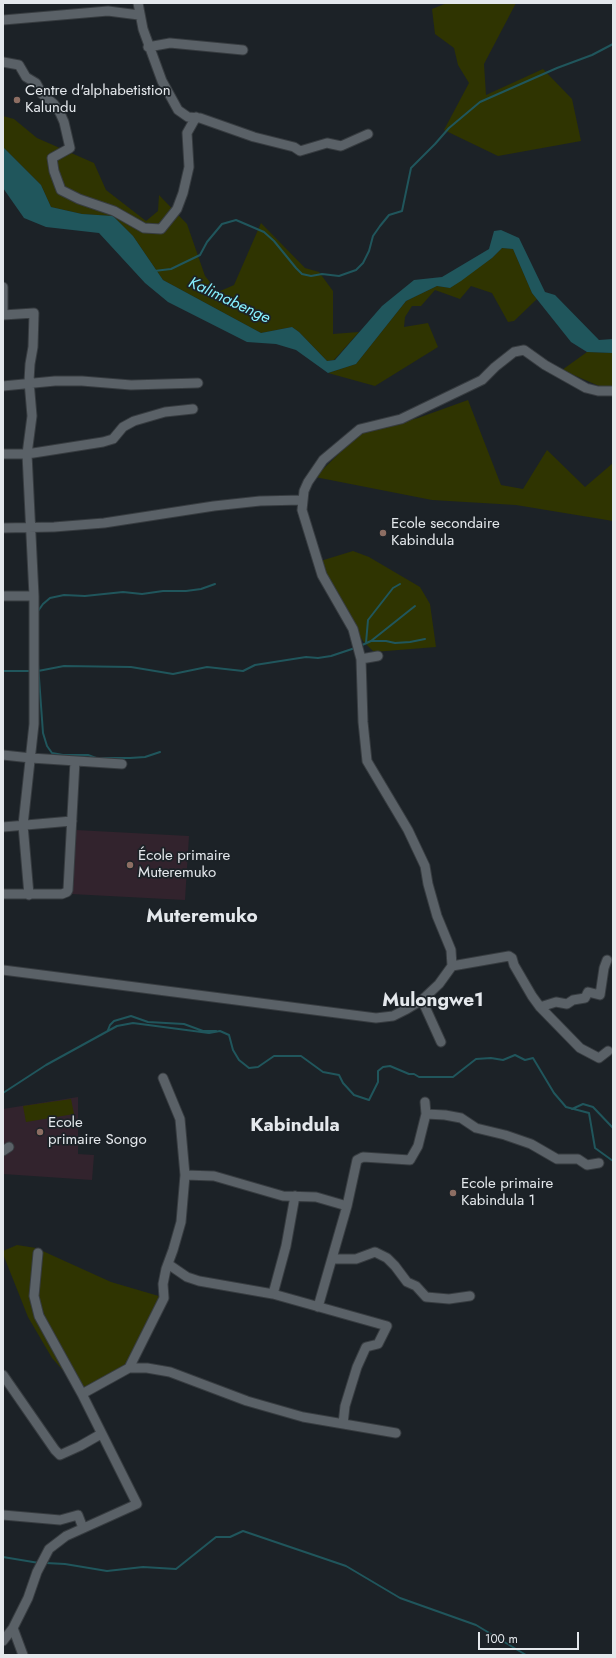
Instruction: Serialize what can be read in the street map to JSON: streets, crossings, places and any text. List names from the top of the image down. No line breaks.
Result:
{"districts":["Muteremuko","Mulongwe1","Kabindula"],"water":["Kalimabenge"],"places":["Centre d'alphabetistion Kalundu","Ecole secondaire Kabindula","École primaire Muteremuko","Ecole primaire Songo","Ecole primaire Kabindula 1"],"scale_bar":"100 m"}
